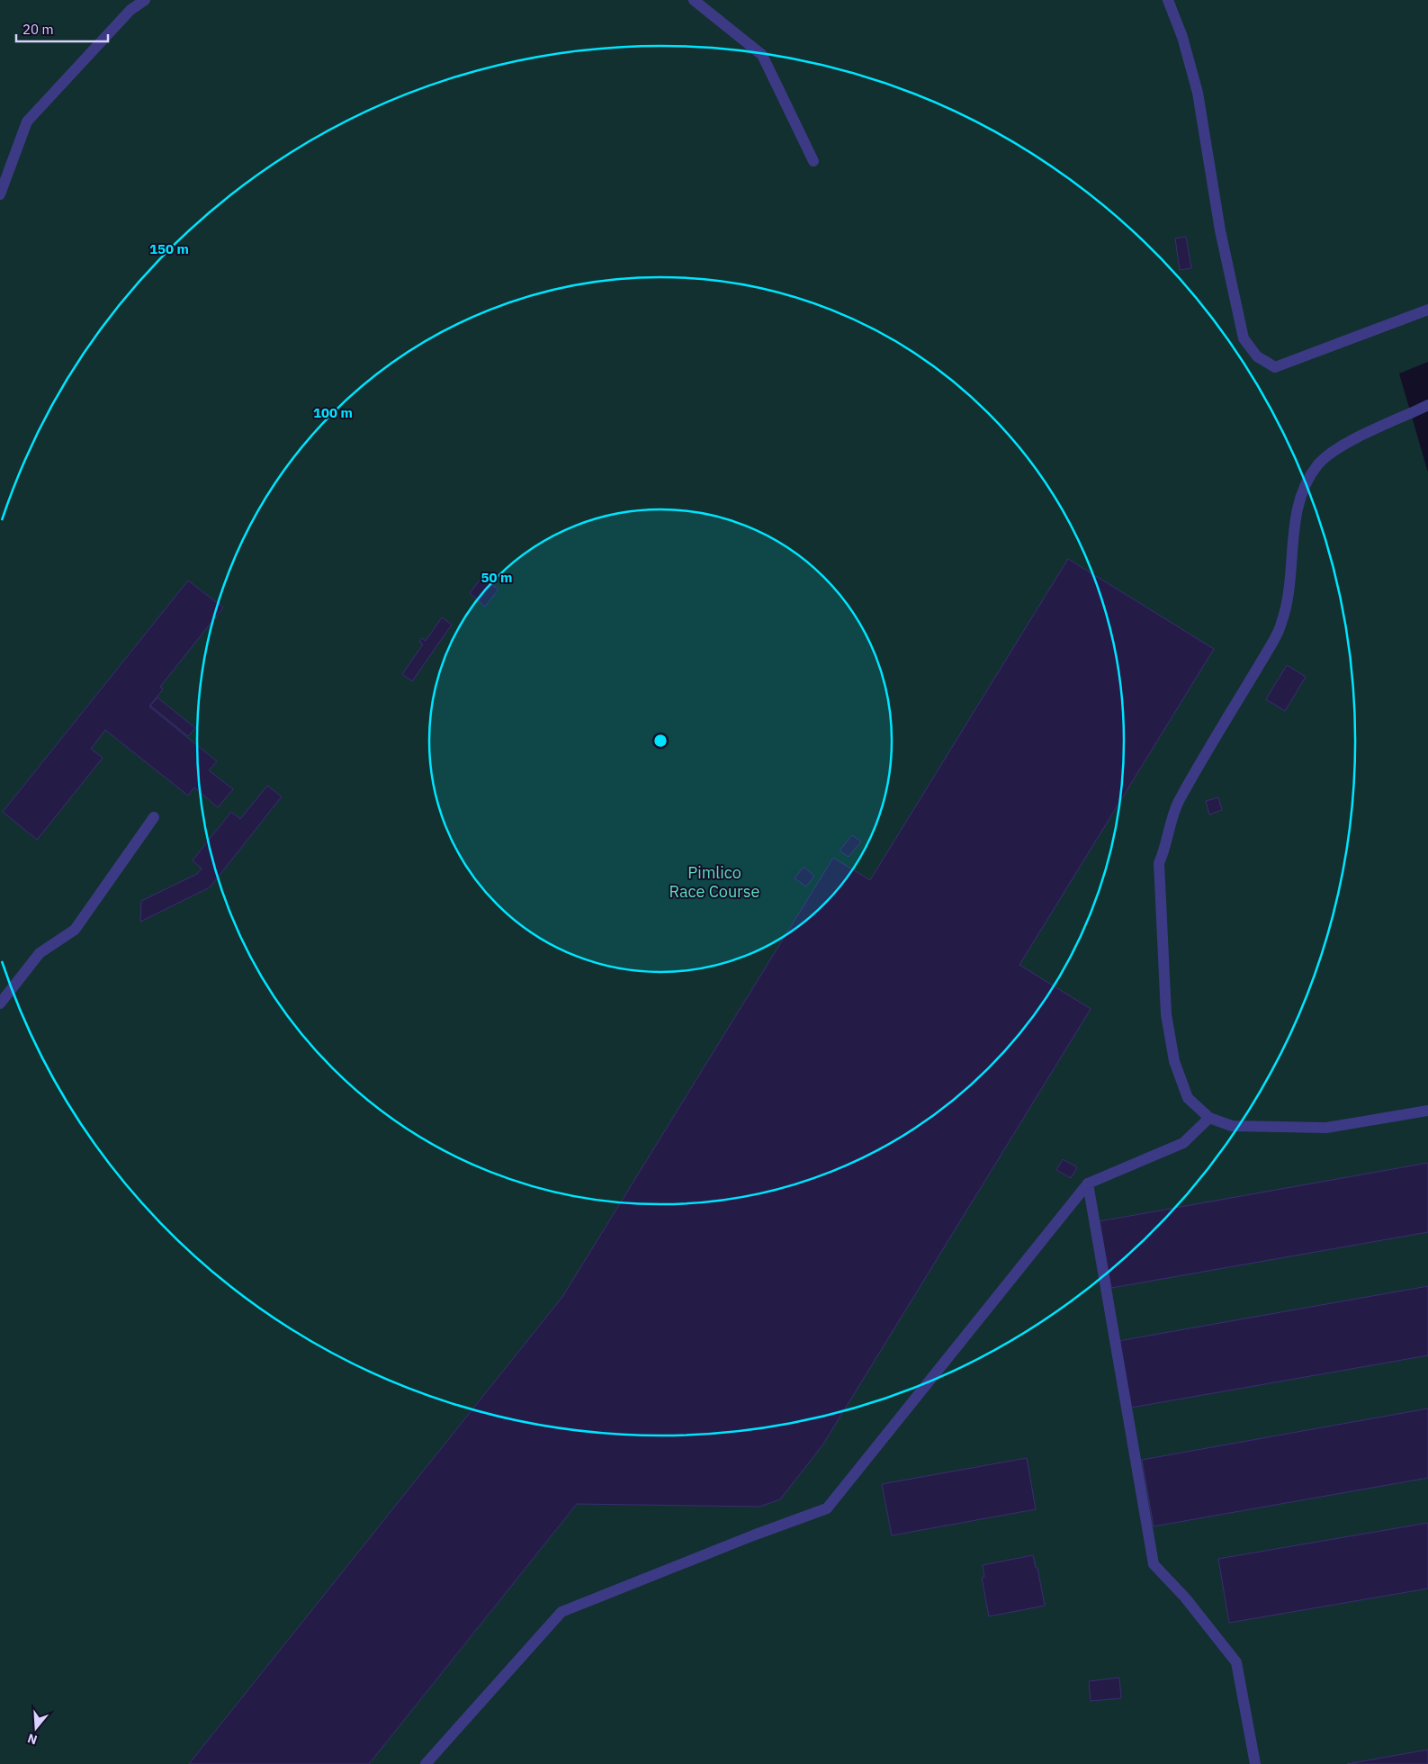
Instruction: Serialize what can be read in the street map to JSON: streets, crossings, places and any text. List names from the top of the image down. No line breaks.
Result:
{"parks":["Pimlico Race Course"],"scale_bar":"20 m","north":"bottom","rings":["150 m","100 m","50 m"]}
